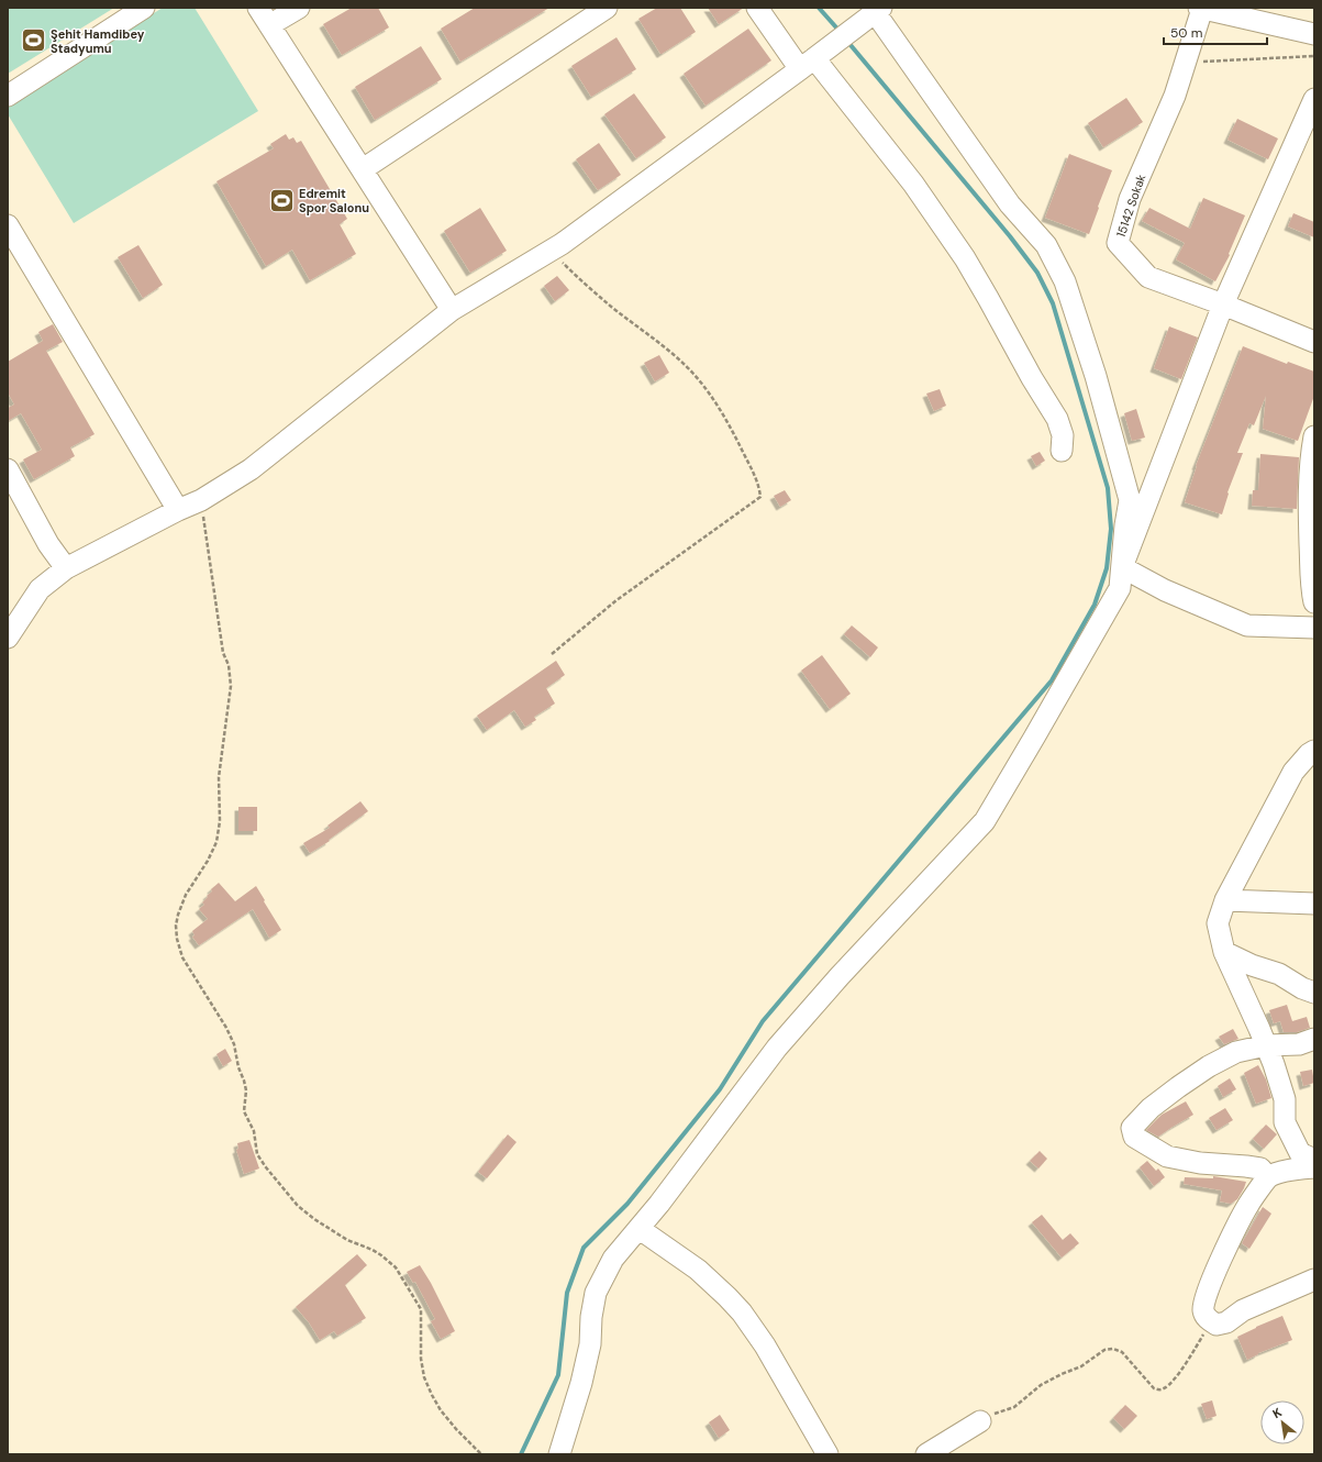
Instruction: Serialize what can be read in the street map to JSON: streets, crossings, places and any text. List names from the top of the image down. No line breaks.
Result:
{"streets":{"street":["15142 Sokak"]},"places":{"sports":["Şehit Hamdibey Stadyumu","Edremit Spor Salonu"]},"scale_bar":"50 m","north":"top left"}
